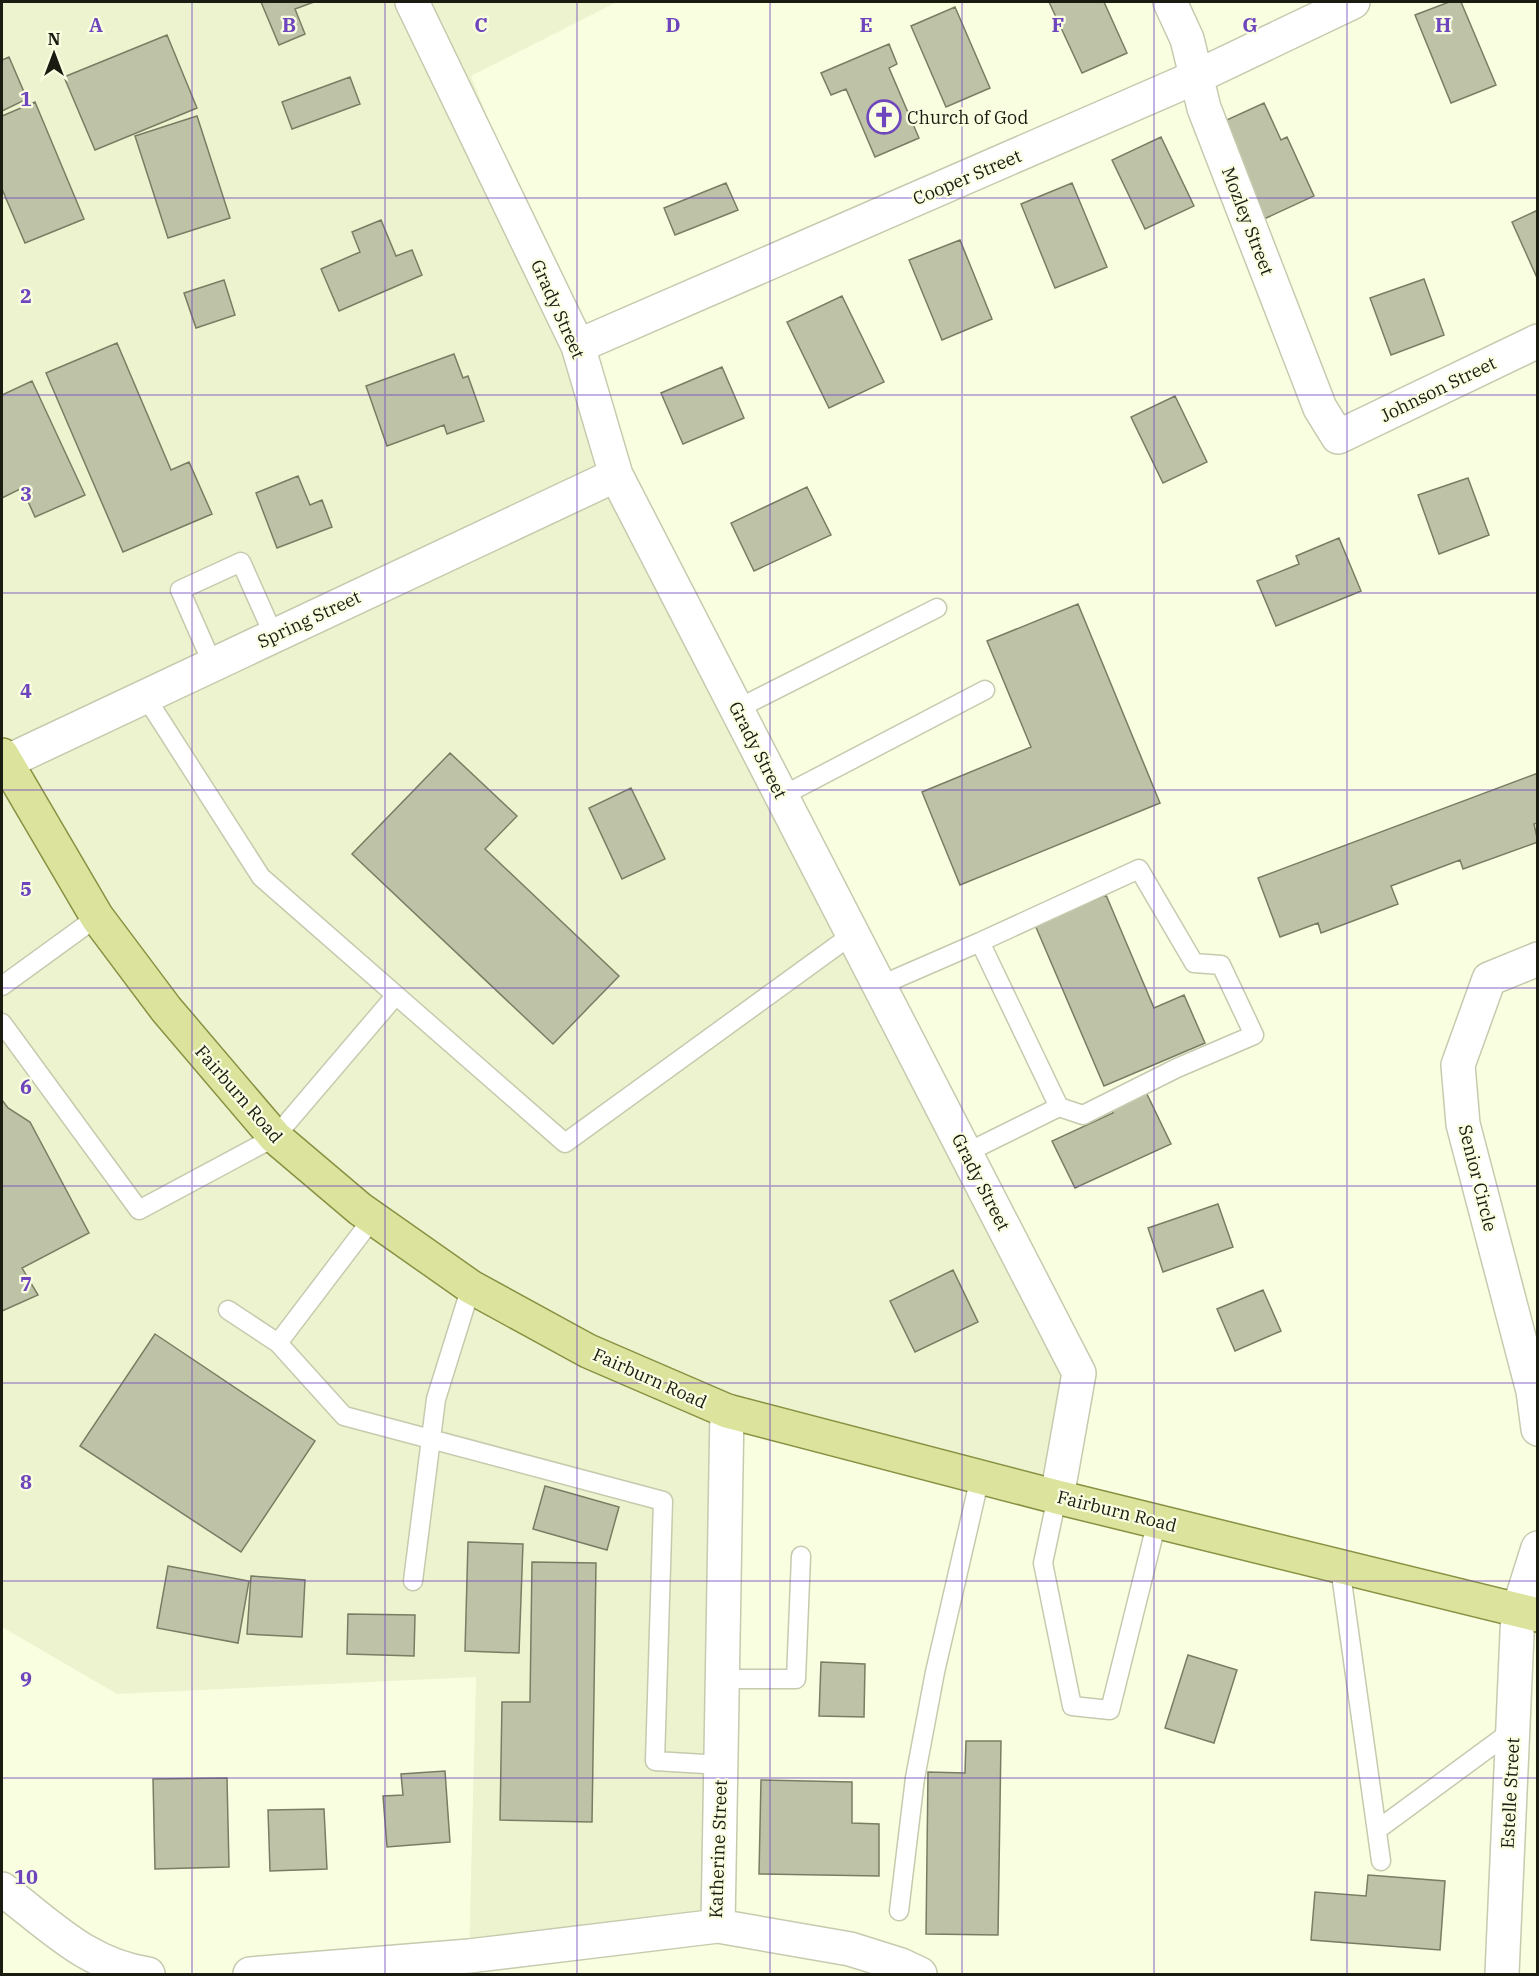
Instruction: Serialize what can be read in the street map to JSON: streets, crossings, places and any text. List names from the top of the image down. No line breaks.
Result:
{"streets":{"main road":["Fairburn Road"],"street":["Cooper Street","Mozley Street","Grady Street","Johnson Street","Spring Street","Senior Circle","Estelle Street","Katherine Street"]},"crossings":[["Cooper Street","Mozley Street"],["Cooper Street","Grady Street"],["Mozley Street","Johnson Street"],["Grady Street","Spring Street"],["Grady Street","Fairburn Road"],["Spring Street","Fairburn Road"],["Fairburn Road","Estelle Street"],["Fairburn Road","Katherine Street"]],"places":{"church":["Church of God"]},"north":"top","grid":{"columns":["A","B","C","D","E","F","G","H"],"rows":["1","2","3","4","5","6","7","8","9","10"]}}
